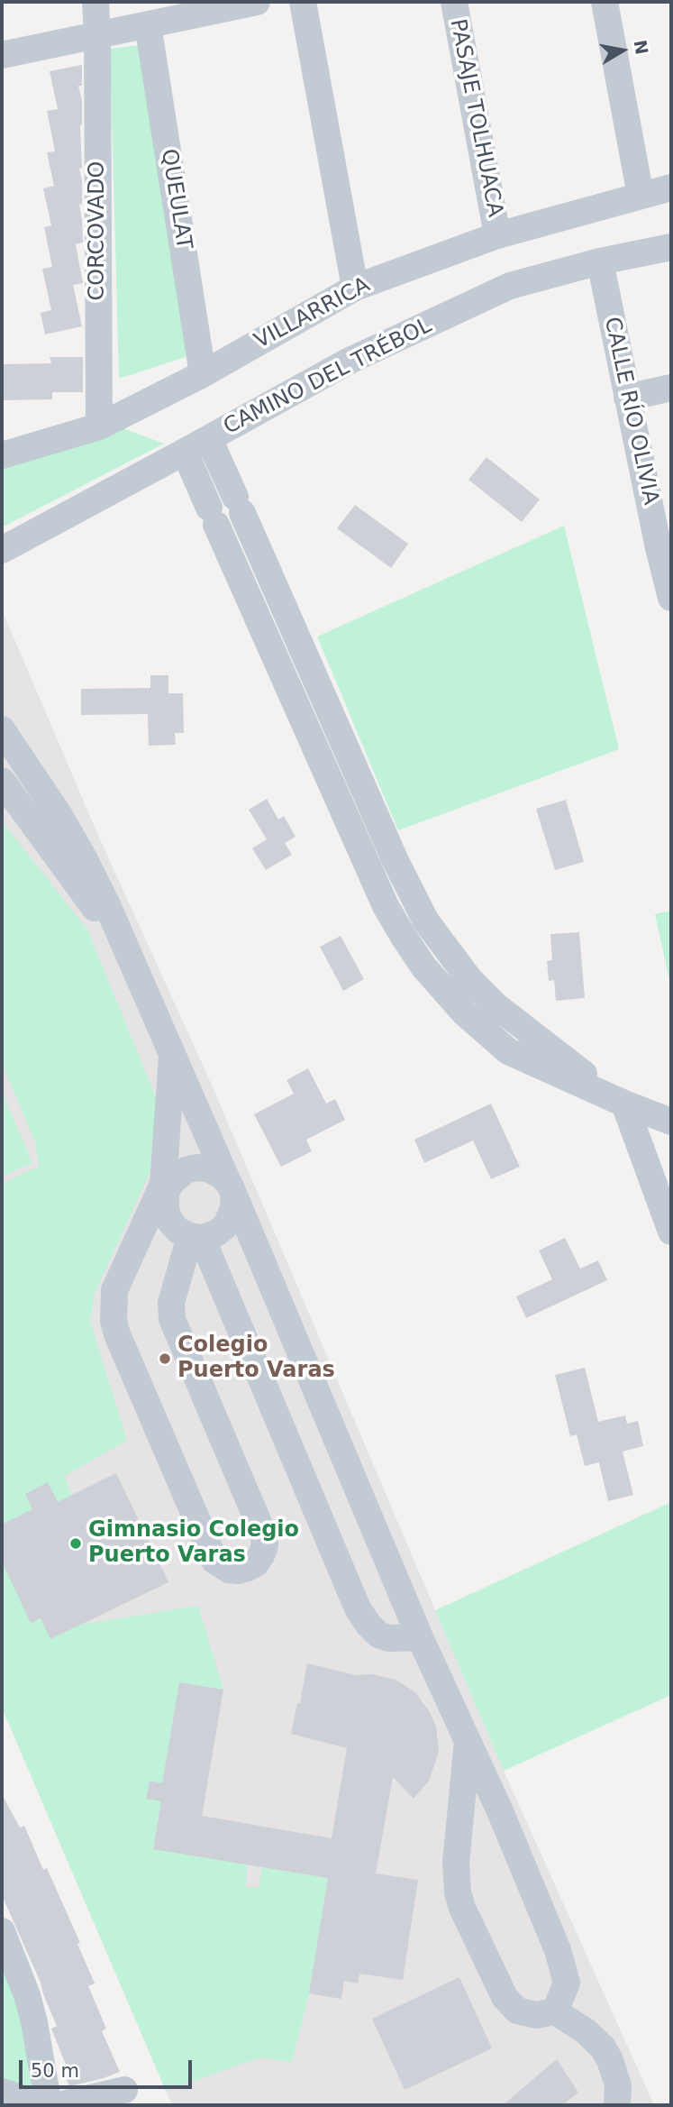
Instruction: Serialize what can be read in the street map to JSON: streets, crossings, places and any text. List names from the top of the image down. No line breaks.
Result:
{"streets":{"street":["PASAJE TOLHUACA","QUEULAT","CORCOVADO","VILLARRICA","CAMINO DEL TRÉBOL","CALLE RÍO OLIVIA"]},"crossings":[["PASAJE TOLHUACA","VILLARRICA"],["QUEULAT","VILLARRICA"],["CORCOVADO","VILLARRICA"],["CAMINO DEL TRÉBOL","CALLE RÍO OLIVIA"]],"places":["Colegio Puerto Varas","Gimnasio Colegio Puerto Varas"],"scale_bar":"50 m","north":"right"}
